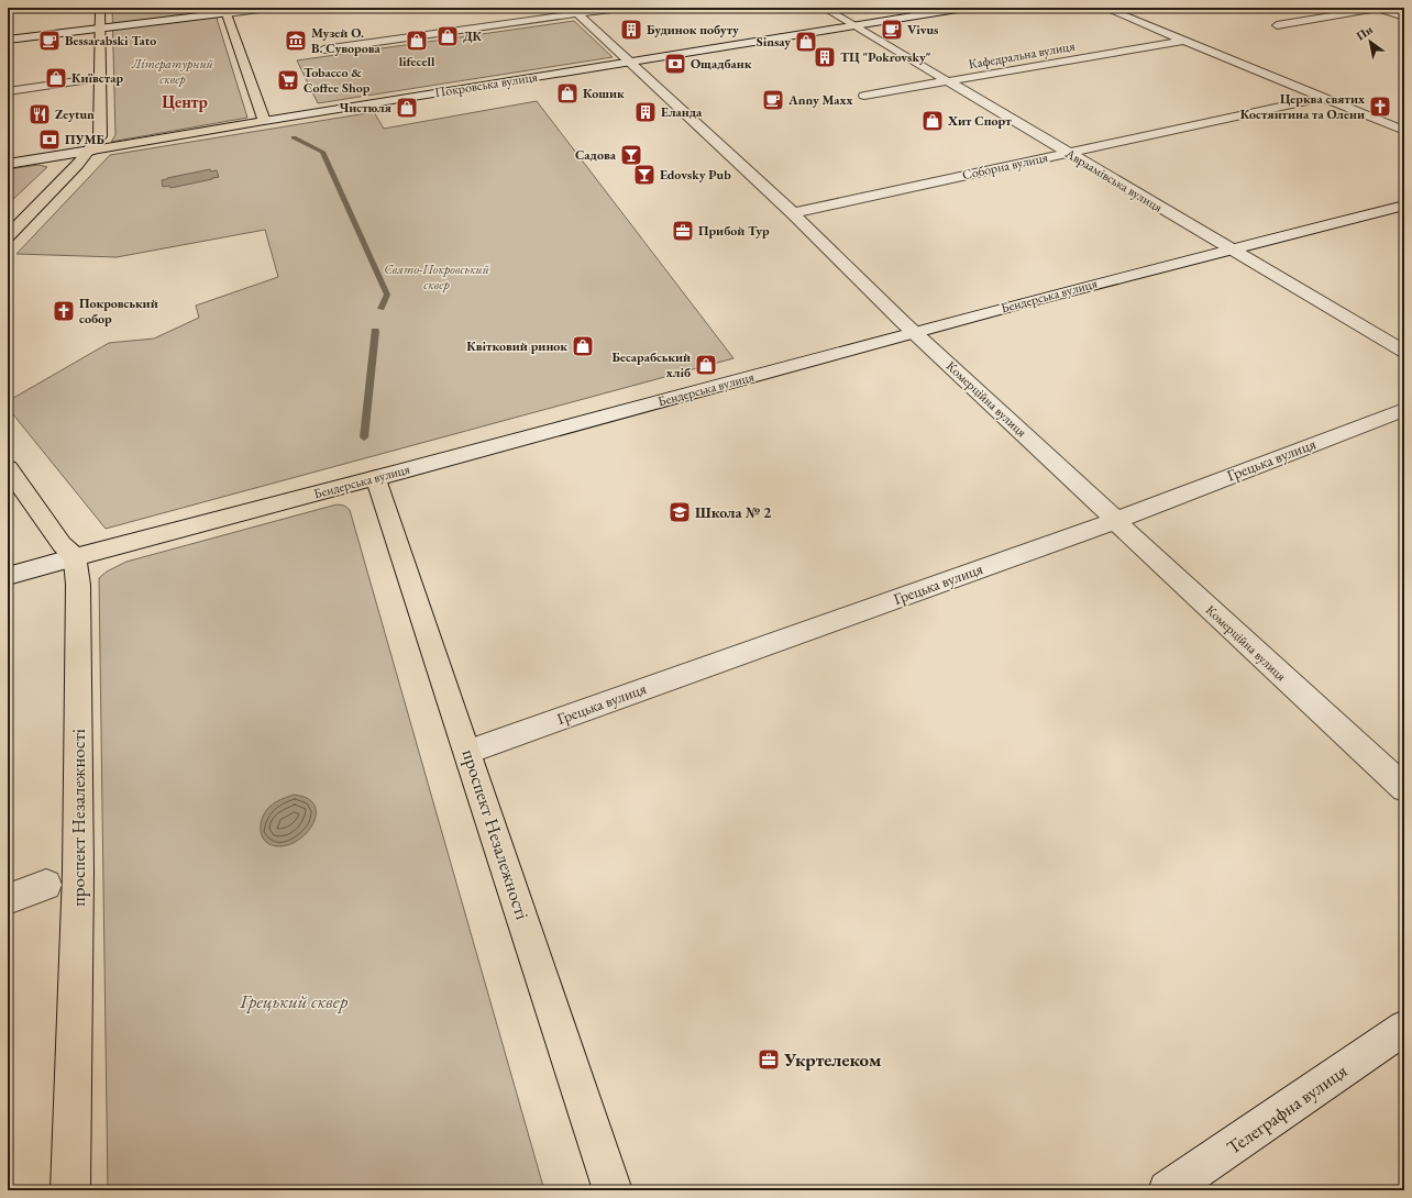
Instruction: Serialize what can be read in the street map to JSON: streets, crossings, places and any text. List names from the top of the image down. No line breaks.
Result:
{"streets":{"main road":["Покровська вулиця","Бендерська вулиця","проспект Незалежності"],"street":["Кафедральна вулиця","Соборна вулиця","Авраамівська вулиця","Комерційна вулиця","Грецька вулиця","Телеграфна вулиця"]},"crossings":[["Кафедральна вулиця","Авраамівська вулиця"],["Покровська вулиця","Авраамівська вулиця"],["Покровська вулиця","Комерційна вулиця"],["Соборна вулиця","Авраамівська вулиця"],["Соборна вулиця","Комерційна вулиця"],["Авраамівська вулиця","Бендерська вулиця"],["Бендерська вулиця","Комерційна вулиця"],["Бендерська вулиця","проспект Незалежності"],["Комерційна вулиця","Грецька вулиця"],["Грецька вулиця","проспект Незалежності"]],"districts":["Центр"],"parks":["Літературний сквер","Свято-Покровський сквер","Грецький сквер"],"places":{"building":["Будинок побуту","ТЦ \"Pokrovsky\"","Еланда"],"cafe":["Vivus","Bessarabski Tato","Anny Maxx"],"shop":["ДК","lifecell","Sinsay","Київстар","Кошик","Чистюля","Хит Спорт","Квітковий ринок","Бесарабський хліб"],"museum":["Музей О. В. Суворова"],"bank":["Ощадбанк","ПУМБ"],"supermarket":["Tobacco & Coffee Shop"],"church":["Церква святих Костянтина та Олени","Покровський собор"],"restaurant":["Zeytun"],"bar":["Садова","Edovsky Pub"],"office":["Прибой Тур","Укртелеком"],"school or university":["Школа № 2"]},"north":"top left"}
